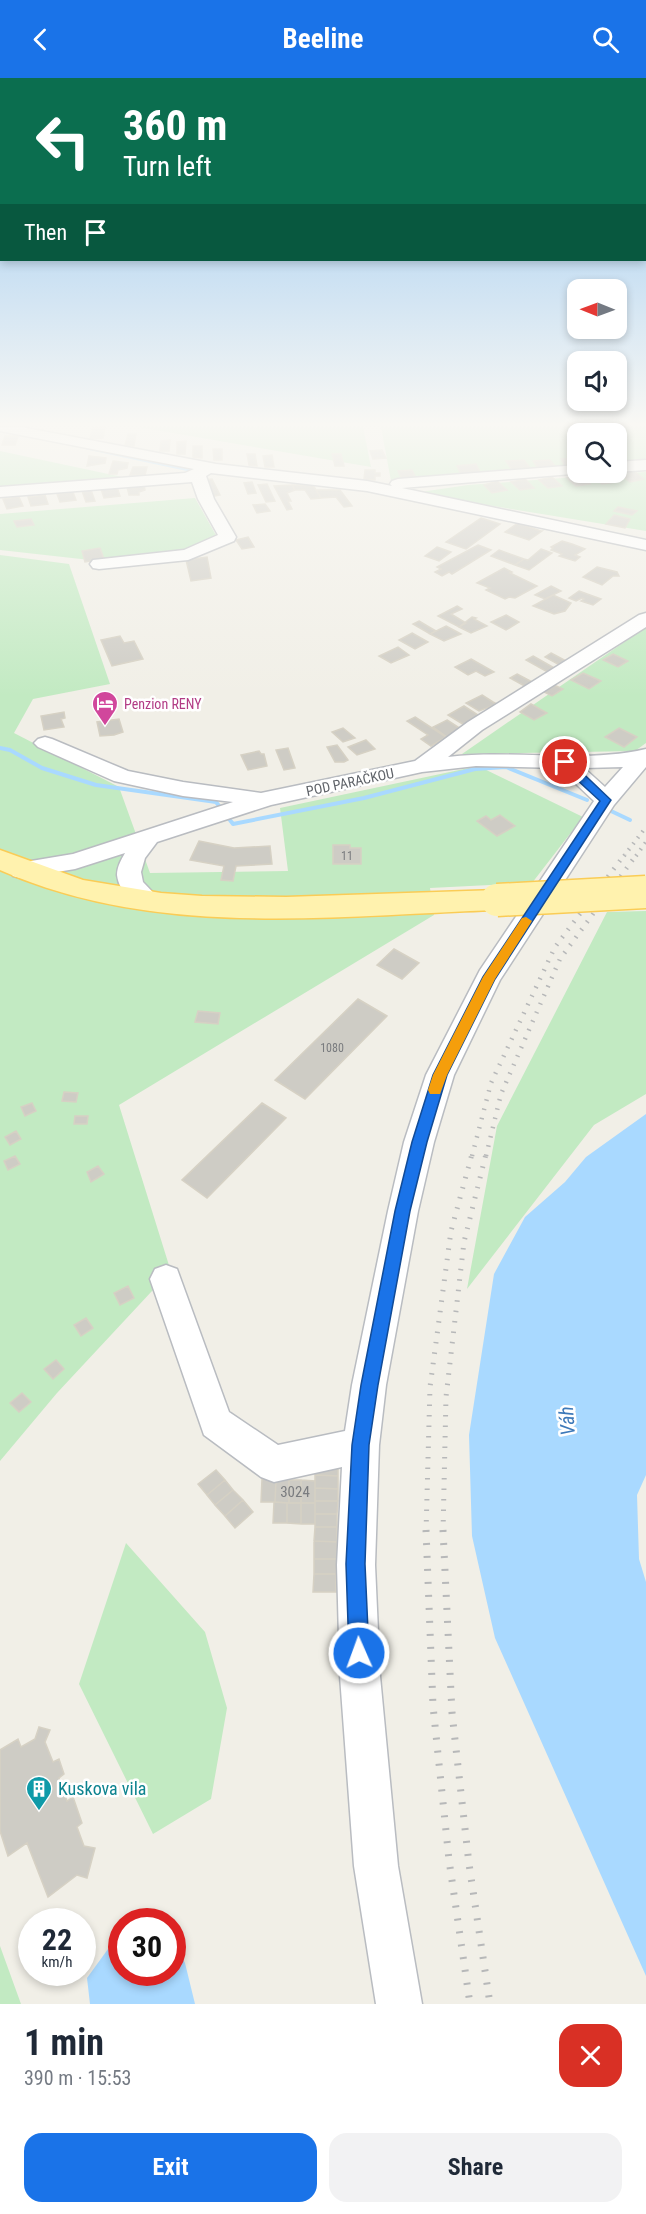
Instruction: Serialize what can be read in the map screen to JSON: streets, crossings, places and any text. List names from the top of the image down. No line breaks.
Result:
{"streets":{"street":["POD PARAČKOU"]},"water":["Váh"],"places":{"hotel":["Penzion RENY"],"building":["Kuskova vila"]},"house_numbers":["11","1080","3024"],"north":"left","page":{"header":"Beeline","turn":["360 m","Turn left"],"then":"Then","speed":"22 km/h","limit":"30","heading":["1 min","390 m · 15:53"],"buttons":["Exit","Share"]}}
